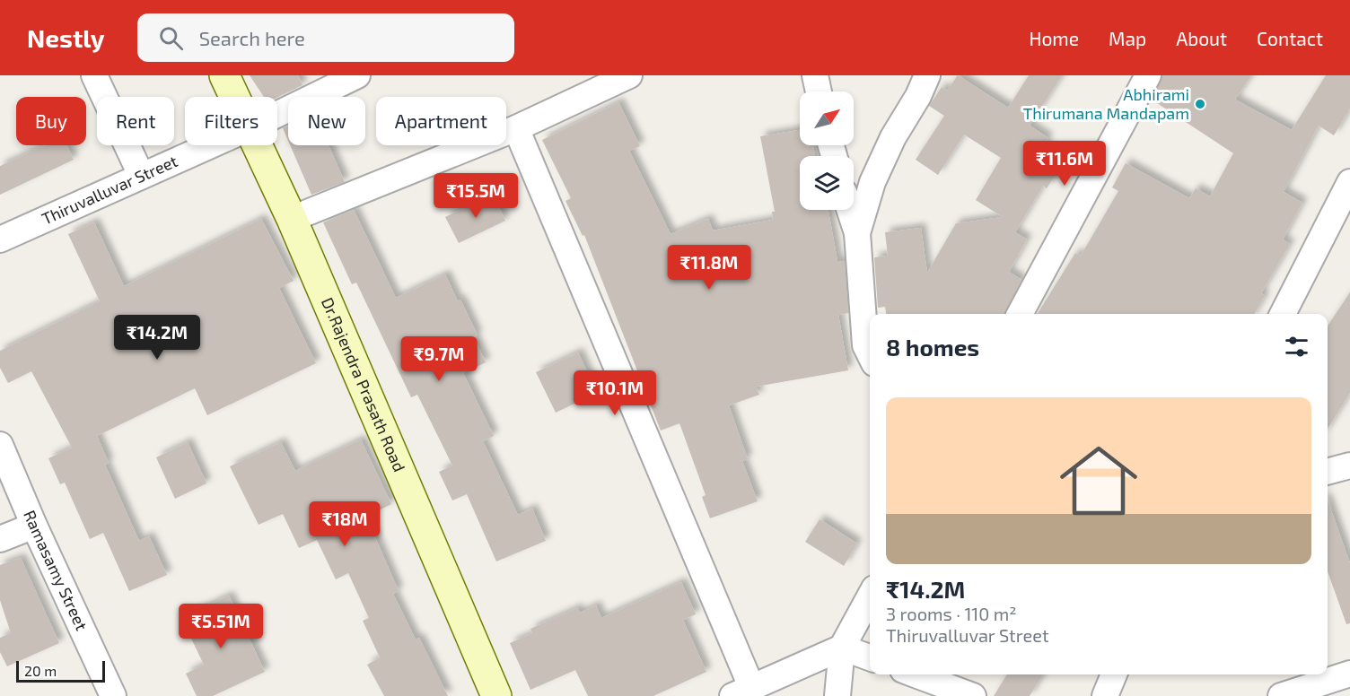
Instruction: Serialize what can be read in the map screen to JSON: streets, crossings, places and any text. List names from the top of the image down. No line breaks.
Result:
{"streets":{"street":["Thiruvalluvar Street","Dr.Rajendra Prasath Road","Ramasamy Street"]},"places":["Abhirami Thirumana Mandapam"],"scale_bar":"20 m","north":"top right","page":{"header":"Nestly","search":"Search here","nav":["Home","Map","About","Contact"],"chip":["Buy","Rent","Filters","New","Apartment"],"price":["₹11.6M","₹15.5M","₹11.8M","₹14.2M","₹9.7M","₹10.1M","₹18M","₹5.51M"],"heading":"8 homes","list":[{"name":"₹14.2M","note":"3 rooms · 110 m² · Thiruvalluvar Street"}],"scale":"20 m"}}
